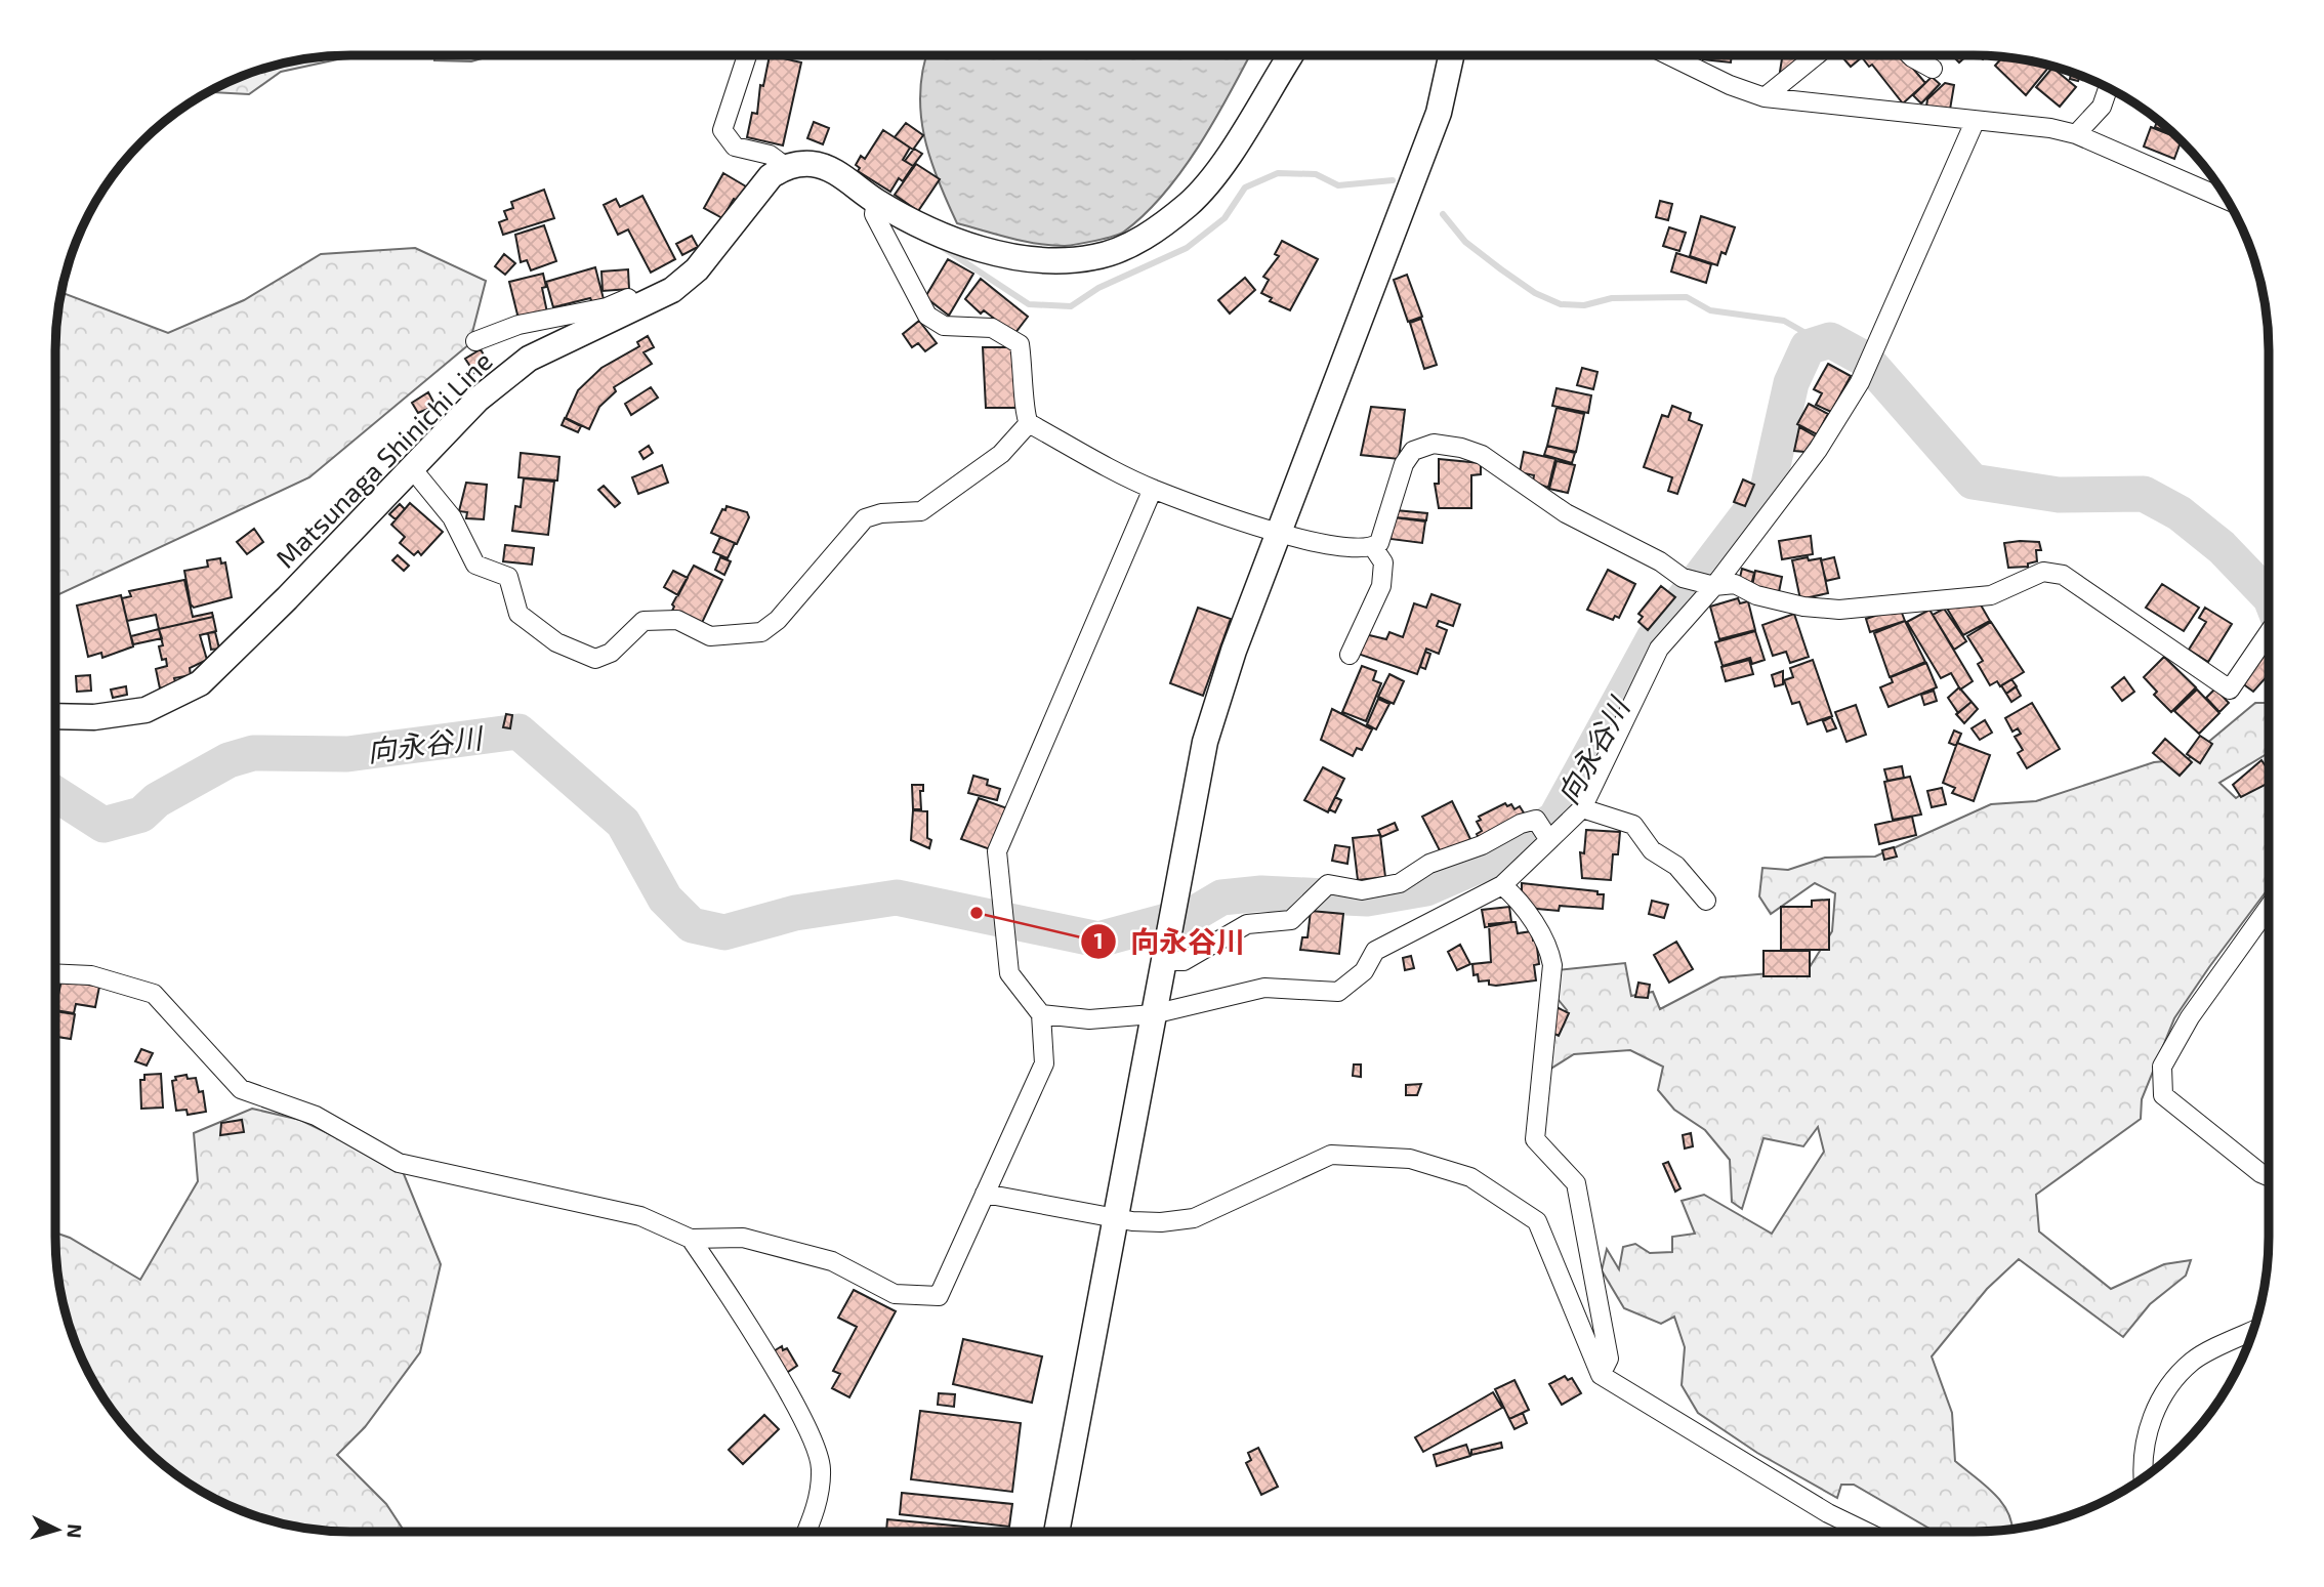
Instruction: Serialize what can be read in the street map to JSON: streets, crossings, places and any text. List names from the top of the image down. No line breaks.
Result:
{"streets":{"main road":["Matsunaga Shinichi Line"]},"water":["向永谷川"],"places":["向永谷川"],"north":"right"}
